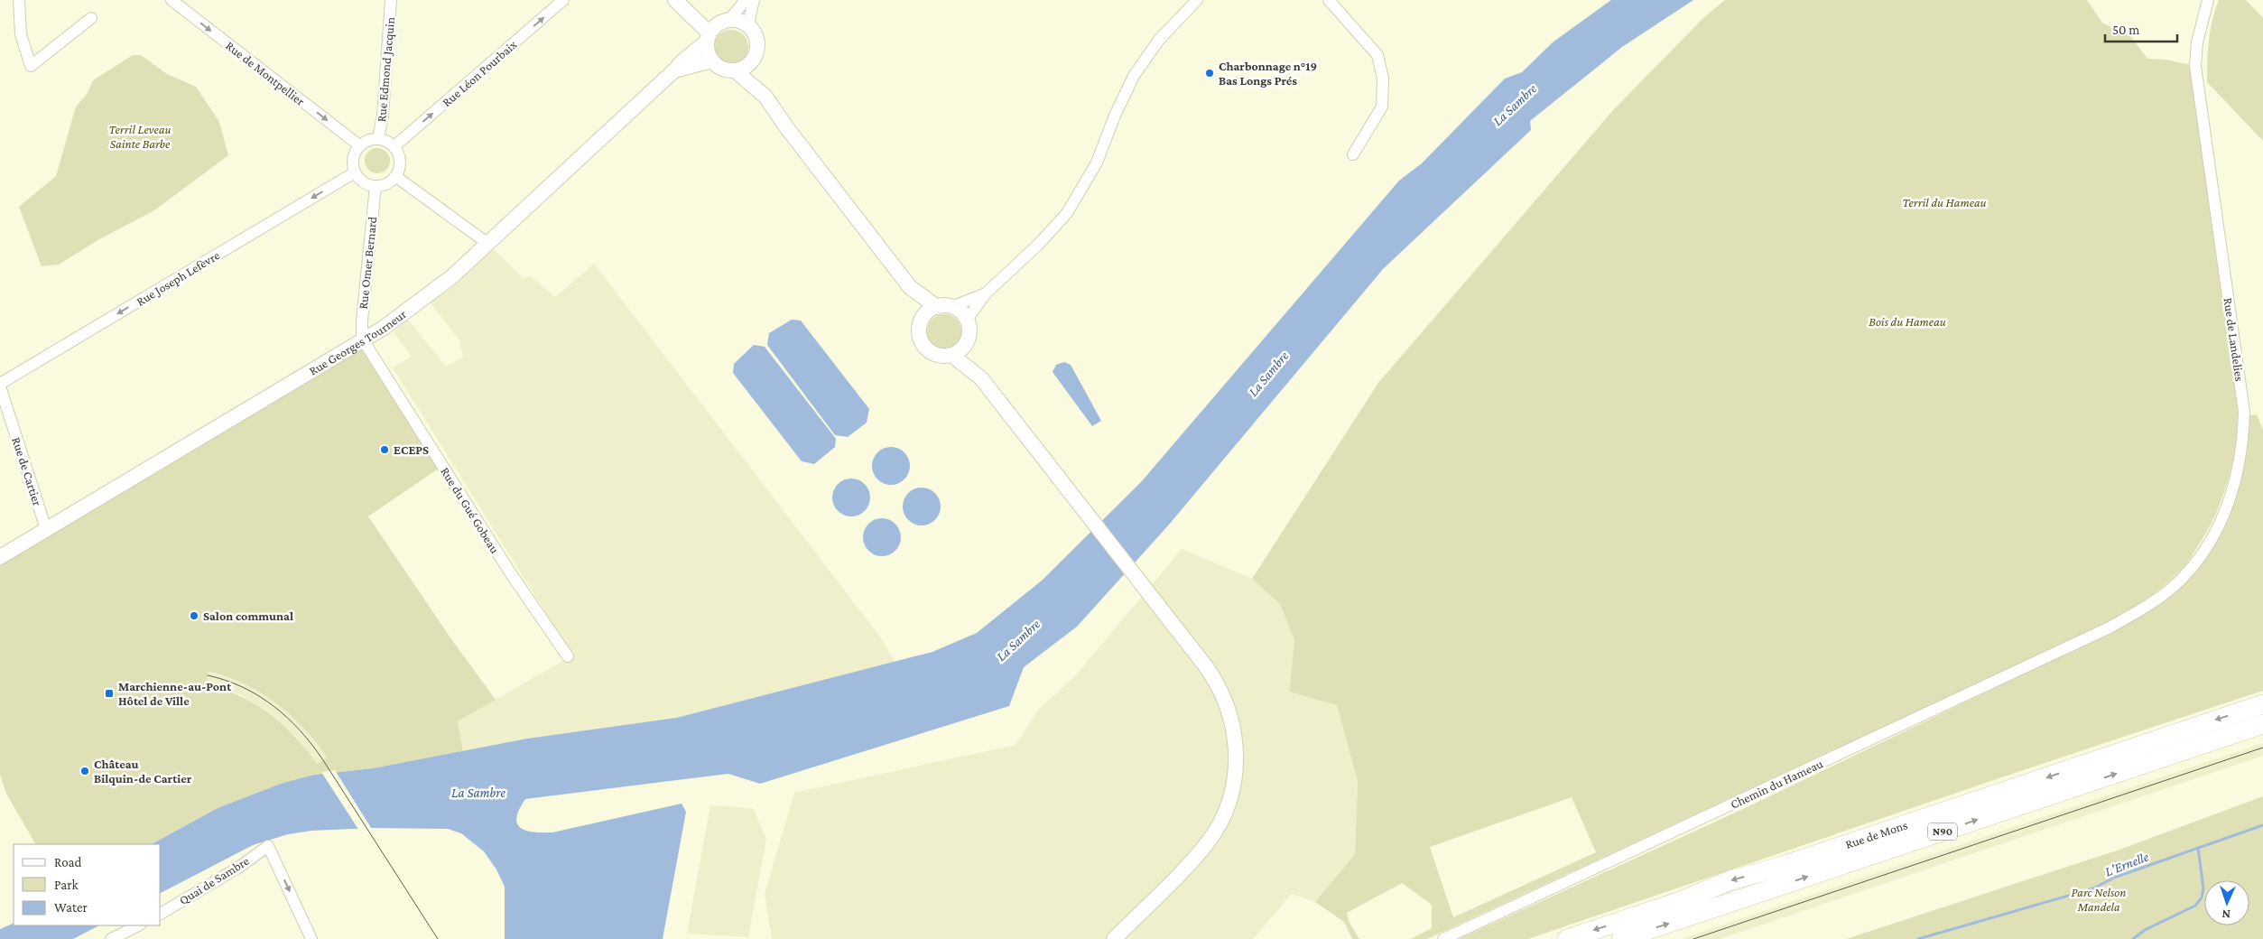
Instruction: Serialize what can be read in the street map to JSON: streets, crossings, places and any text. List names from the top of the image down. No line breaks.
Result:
{"streets":{"highway":["N90","Rue de Mons"],"street":["Rue Edmond Jacquin","Rue de Montpellier","Rue Léon Pourbaix","Rue Omer Bernard","Rue Joseph Lefèvre","Rue de Landelies","Rue Georges Tourneur","Rue de Cartier","Rue du Gué Gobeau","Chemin du Hameau","Quai de Sambre"]},"crossings":[["Rue Edmond Jacquin","Rue de Montpellier"],["Rue Edmond Jacquin","Rue Léon Pourbaix"],["Rue Edmond Jacquin","Rue Omer Bernard"],["Rue Edmond Jacquin","Rue Joseph Lefèvre"],["Rue de Montpellier","Rue Léon Pourbaix"],["Rue de Montpellier","Rue Omer Bernard"],["Rue de Montpellier","Rue Joseph Lefèvre"],["Rue Léon Pourbaix","Rue Omer Bernard"],["Rue Léon Pourbaix","Rue Joseph Lefèvre"],["Rue Omer Bernard","Rue Joseph Lefèvre"],["Rue Omer Bernard","Rue Georges Tourneur"],["Rue Omer Bernard","Rue du Gué Gobeau"],["Rue Joseph Lefèvre","Rue de Cartier"],["Rue de Landelies","Chemin du Hameau"],["Rue Georges Tourneur","Rue de Cartier"],["Rue Georges Tourneur","Rue du Gué Gobeau"]],"one_way":["Rue de Montpellier","Rue Léon Pourbaix","Rue Joseph Lefèvre"],"water":["La Sambre","L'Ernelle"],"parks":["Terril Leveau Sainte Barbe","Terril du Hameau","Bois du Hameau","Parc Nelson Mandela"],"places":{"other":["Charbonnage n°19 Bas Longs Prés","ECEPS","Salon communal","Château Bilquin-de Cartier"],"transit":["Marchienne-au-Pont Hôtel de Ville"]},"legend":["Road","Park","Water"],"scale_bar":"50 m","north":"bottom"}
